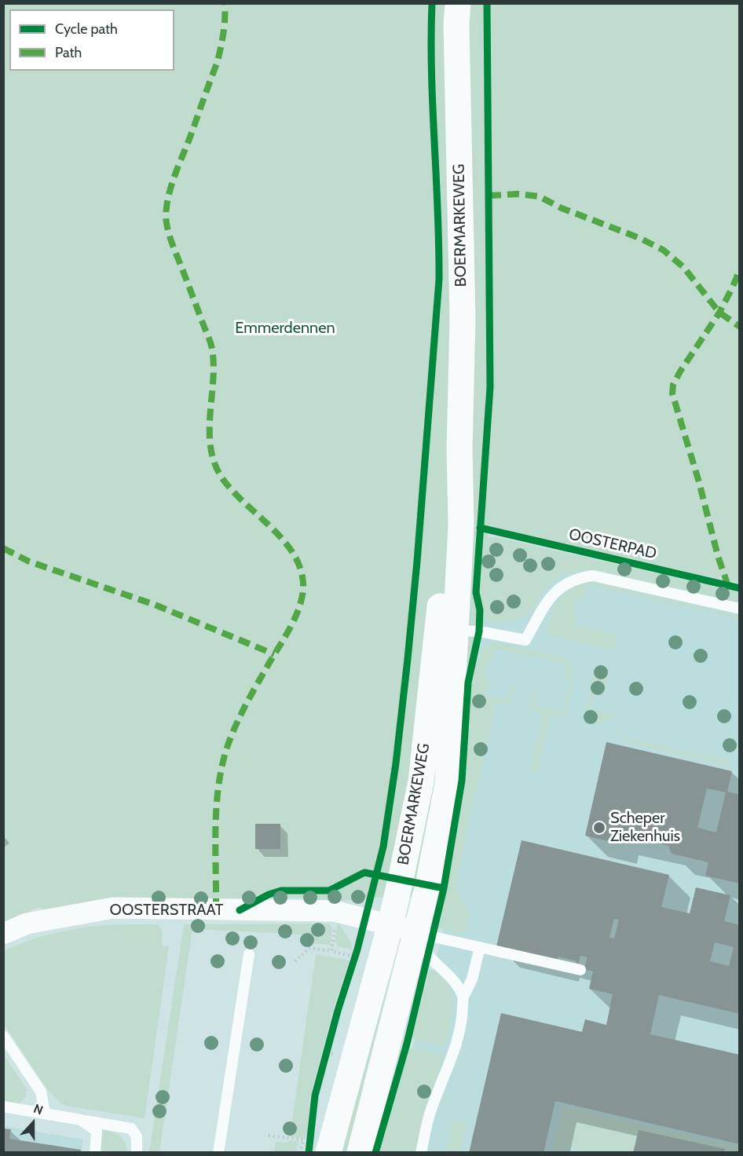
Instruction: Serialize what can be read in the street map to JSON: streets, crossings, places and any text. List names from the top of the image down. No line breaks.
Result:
{"streets":{"street":["BOERMARKEWEG","OOSTERSTRAAT"],"cycle path":["OOSTERPAD"]},"crossings":[["BOERMARKEWEG","OOSTERSTRAAT"]],"parks":["Emmerdennen"],"places":["Scheper Ziekenhuis"],"legend":["Cycle path","Path"],"north":"top"}
